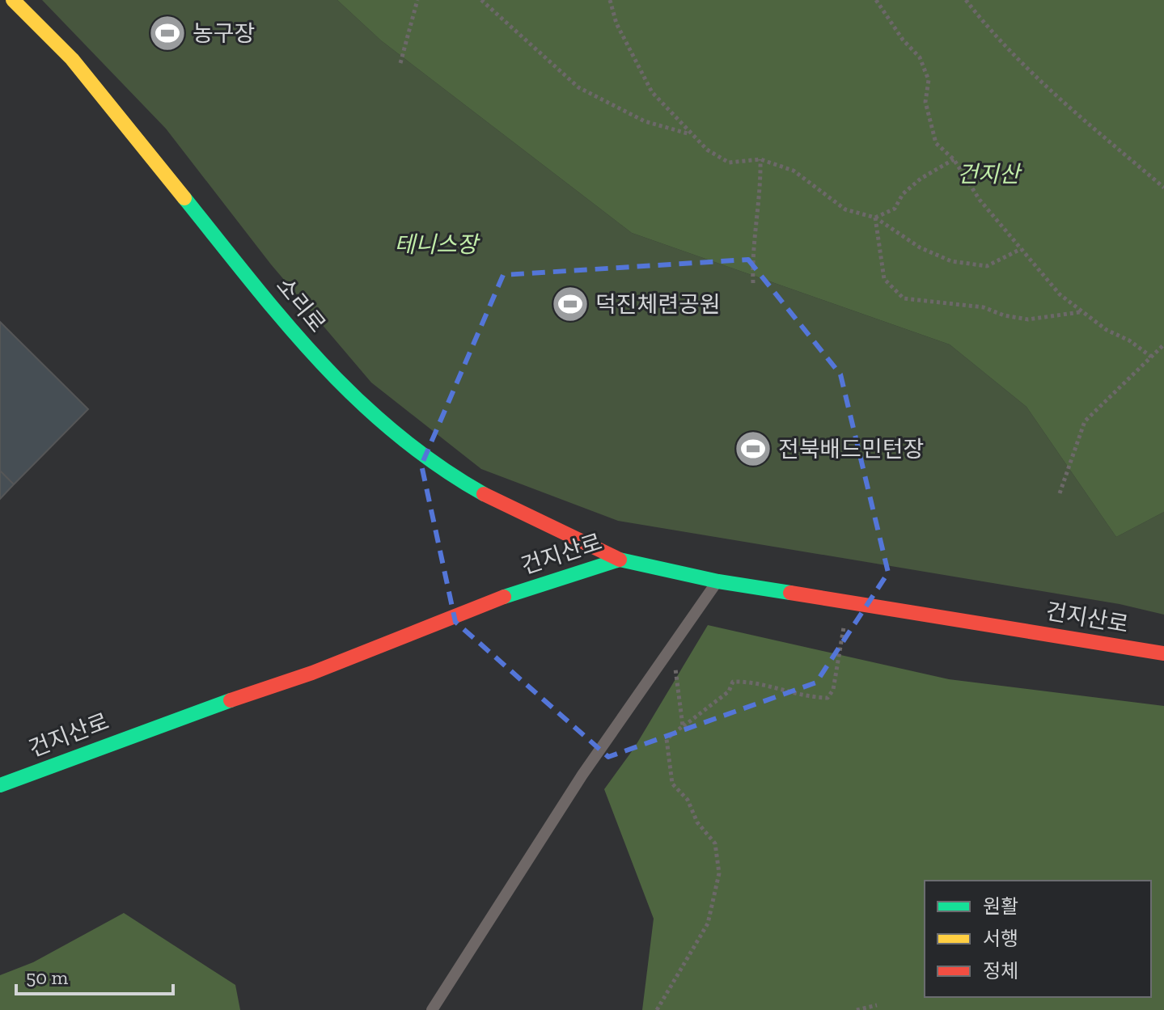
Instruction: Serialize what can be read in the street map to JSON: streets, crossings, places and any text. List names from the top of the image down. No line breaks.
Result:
{"streets":{"street":["소리로","건지산로"]},"crossings":[["소리로","건지산로"]],"parks":["건지산","테니스장"],"places":{"sports":["농구장","덕진체련공원","전북배드민턴장"]},"legend":["원활","서행","정체"],"scale_bar":"50 m"}
